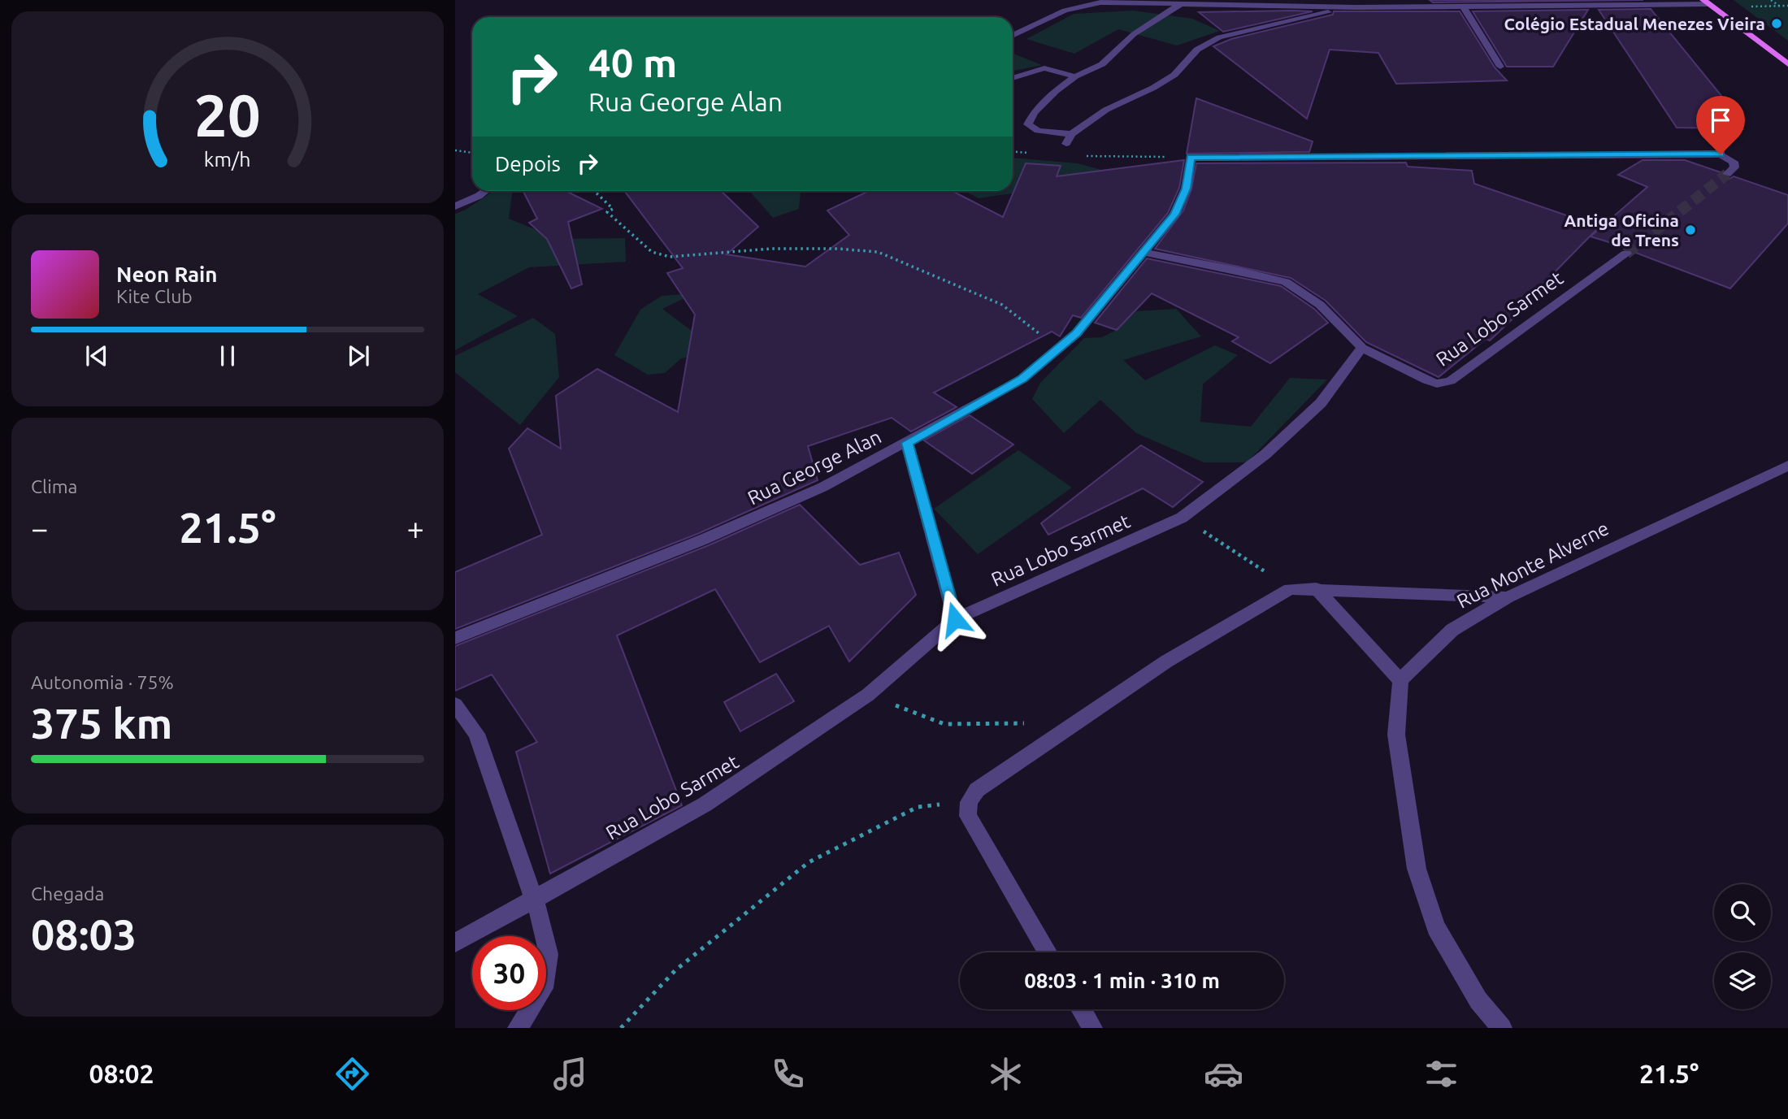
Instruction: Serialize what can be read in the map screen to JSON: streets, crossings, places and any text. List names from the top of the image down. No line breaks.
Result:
{"streets":{"street":["Rua Lobo Sarmet","Rua George Alan","Rua Monte Alverne"]},"places":["Colégio Estadual Menezes Vieira","Antiga Oficina de Trens"],"page":{"turn":["40 m","Rua George Alan"],"then":"Depois","song":["Neon Rain","Kite Club"],"tile":["Clima",["Autonomia · 75%","375 km"],["Chegada","08:03"]],"heat":["−","21.5°","+"],"limit":"30","trip":"08:03 · 1 min · 310 m","tabs":["08:02","21.5°"],"gauge":["20","km/h"]}}
